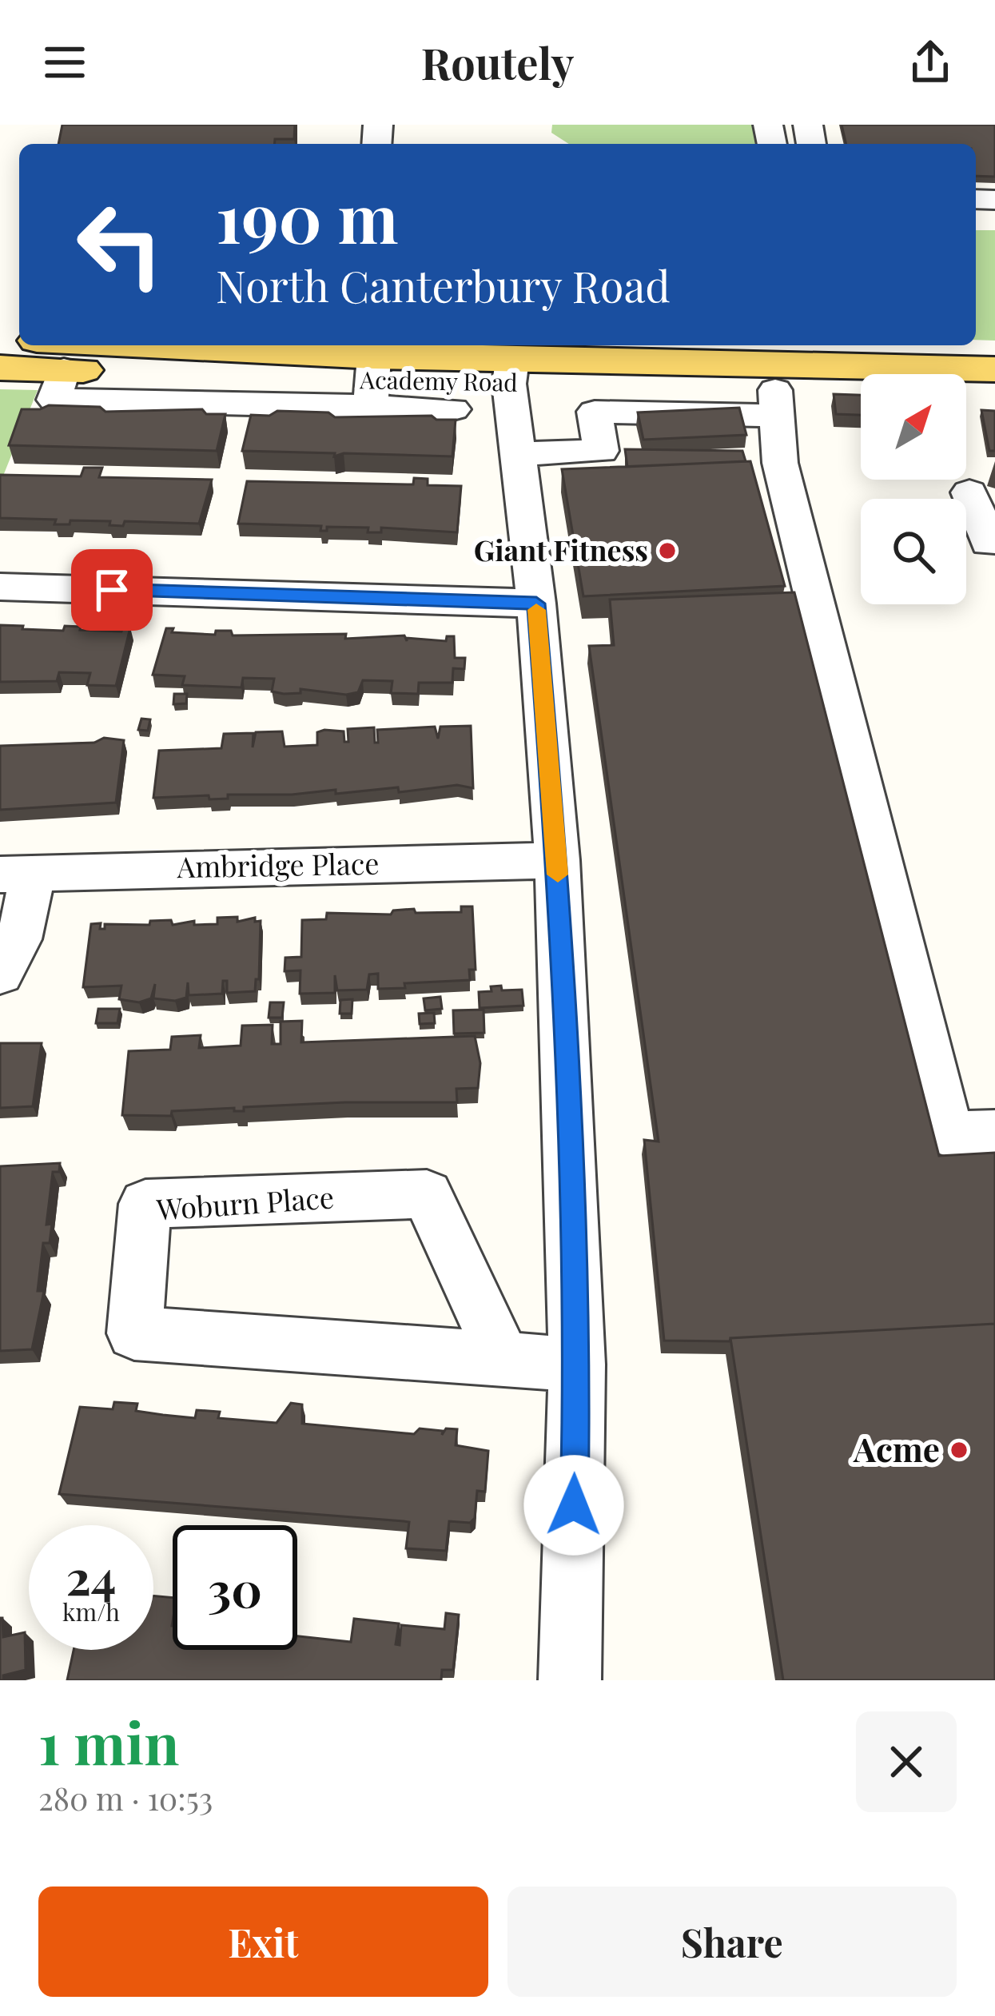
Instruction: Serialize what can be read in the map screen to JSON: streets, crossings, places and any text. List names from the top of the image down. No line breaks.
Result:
{"streets":{"main road":["Academy Road"],"street":["Ambridge Place","Woburn Place"]},"places":["Giant Fitness","Acme"],"north":"top right","page":{"header":"Routely","turn":["190 m","North Canterbury Road"],"speed":"24 km/h","limit":"30","heading":["1 min","280 m · 10:53"],"buttons":["Exit","Share"]}}
